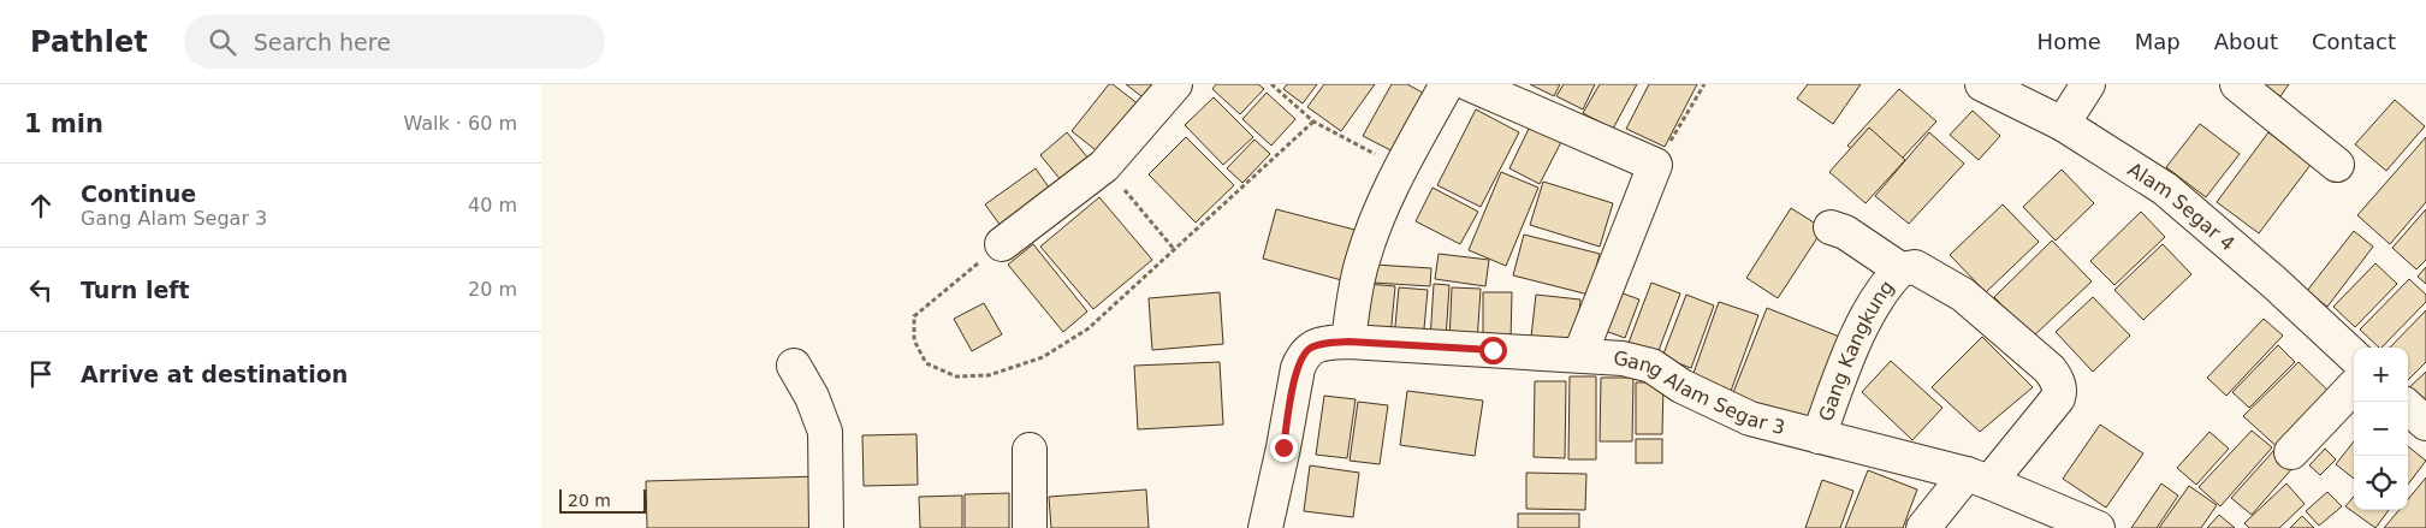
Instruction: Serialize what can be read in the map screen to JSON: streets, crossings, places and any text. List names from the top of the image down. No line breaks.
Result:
{"streets":{"street":["Alam Segar 4","Gang Kangkung","Gang Alam Segar 3"]},"crossings":[["Gang Kangkung","Gang Alam Segar 3"]],"scale_bar":"20 m","page":{"header":"Pathlet","search":"Search here","nav":["Home","Map","About","Contact"],"heading":["1 min","Walk · 60 m"],"list":[["Continue","Gang Alam Segar 3","40 m"],["Turn left","20 m"],"Arrive at destination"],"map_buttons":["+","−"],"scale":"20 m"}}
